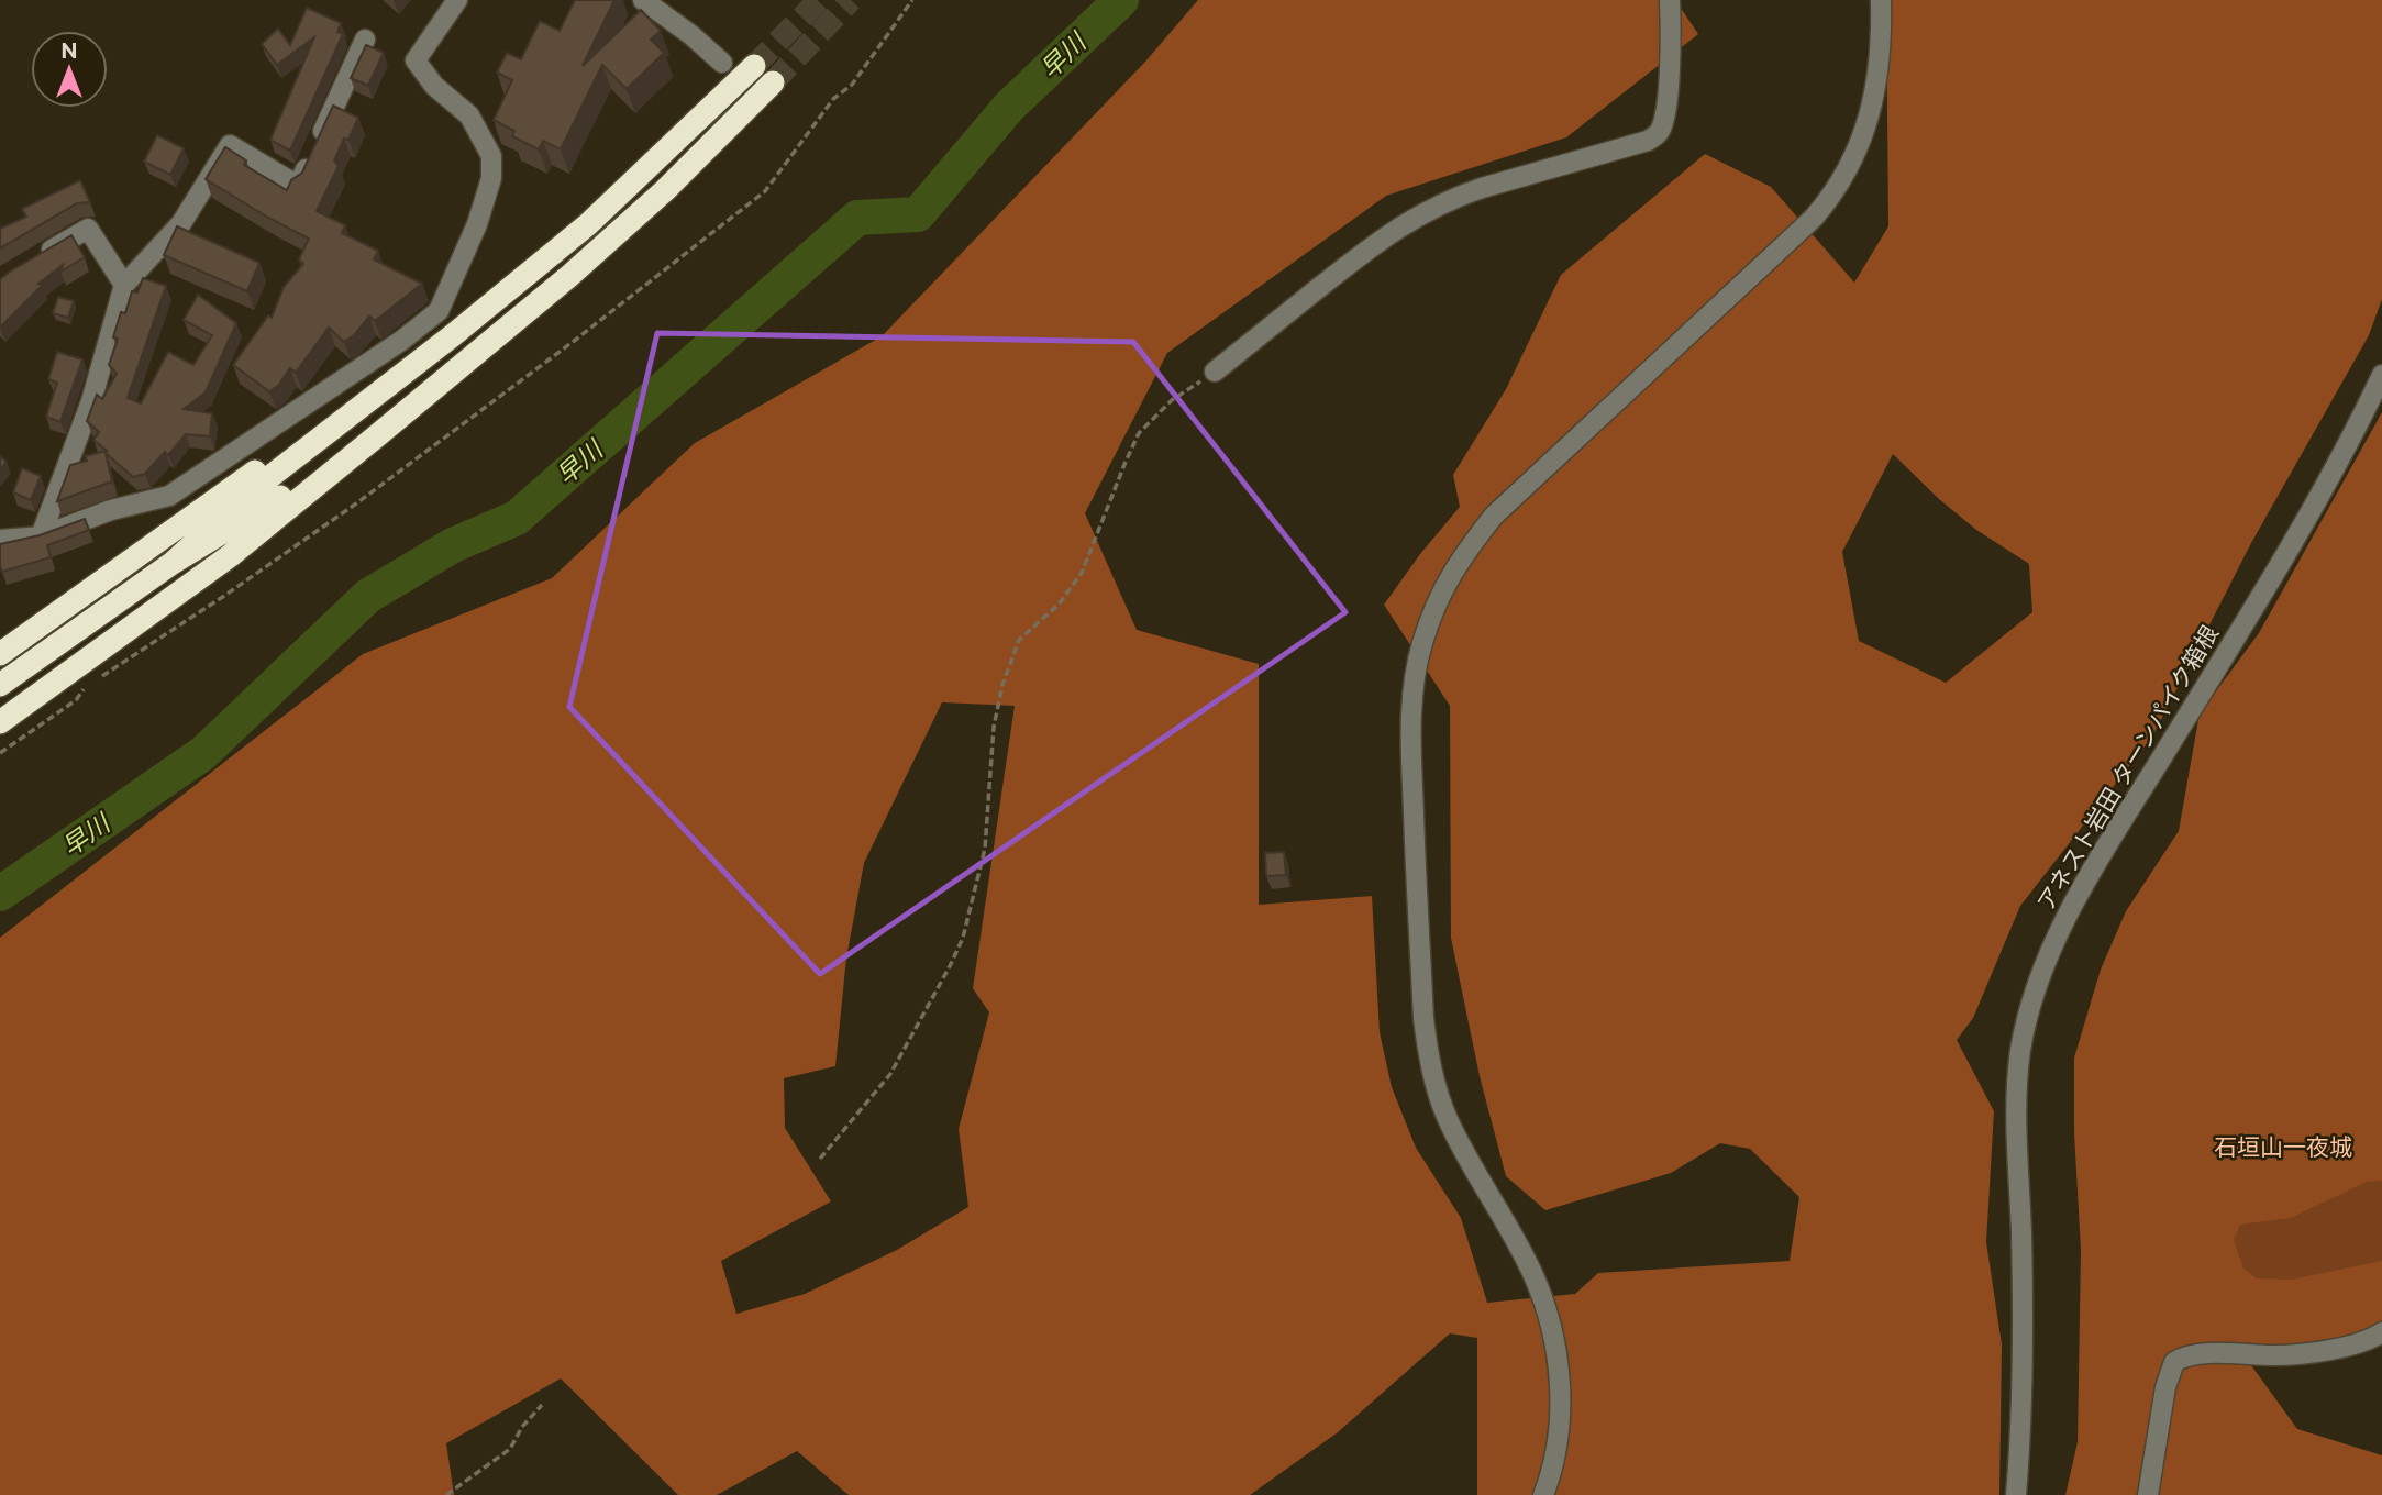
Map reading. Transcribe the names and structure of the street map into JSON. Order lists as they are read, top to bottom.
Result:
{
  "streets": {
    "street": ["アネスト岩田 ターンパイク箱根"]
  },
  "water": ["早川"],
  "parks": ["石垣山一夜城"],
  "north": "top"
}
